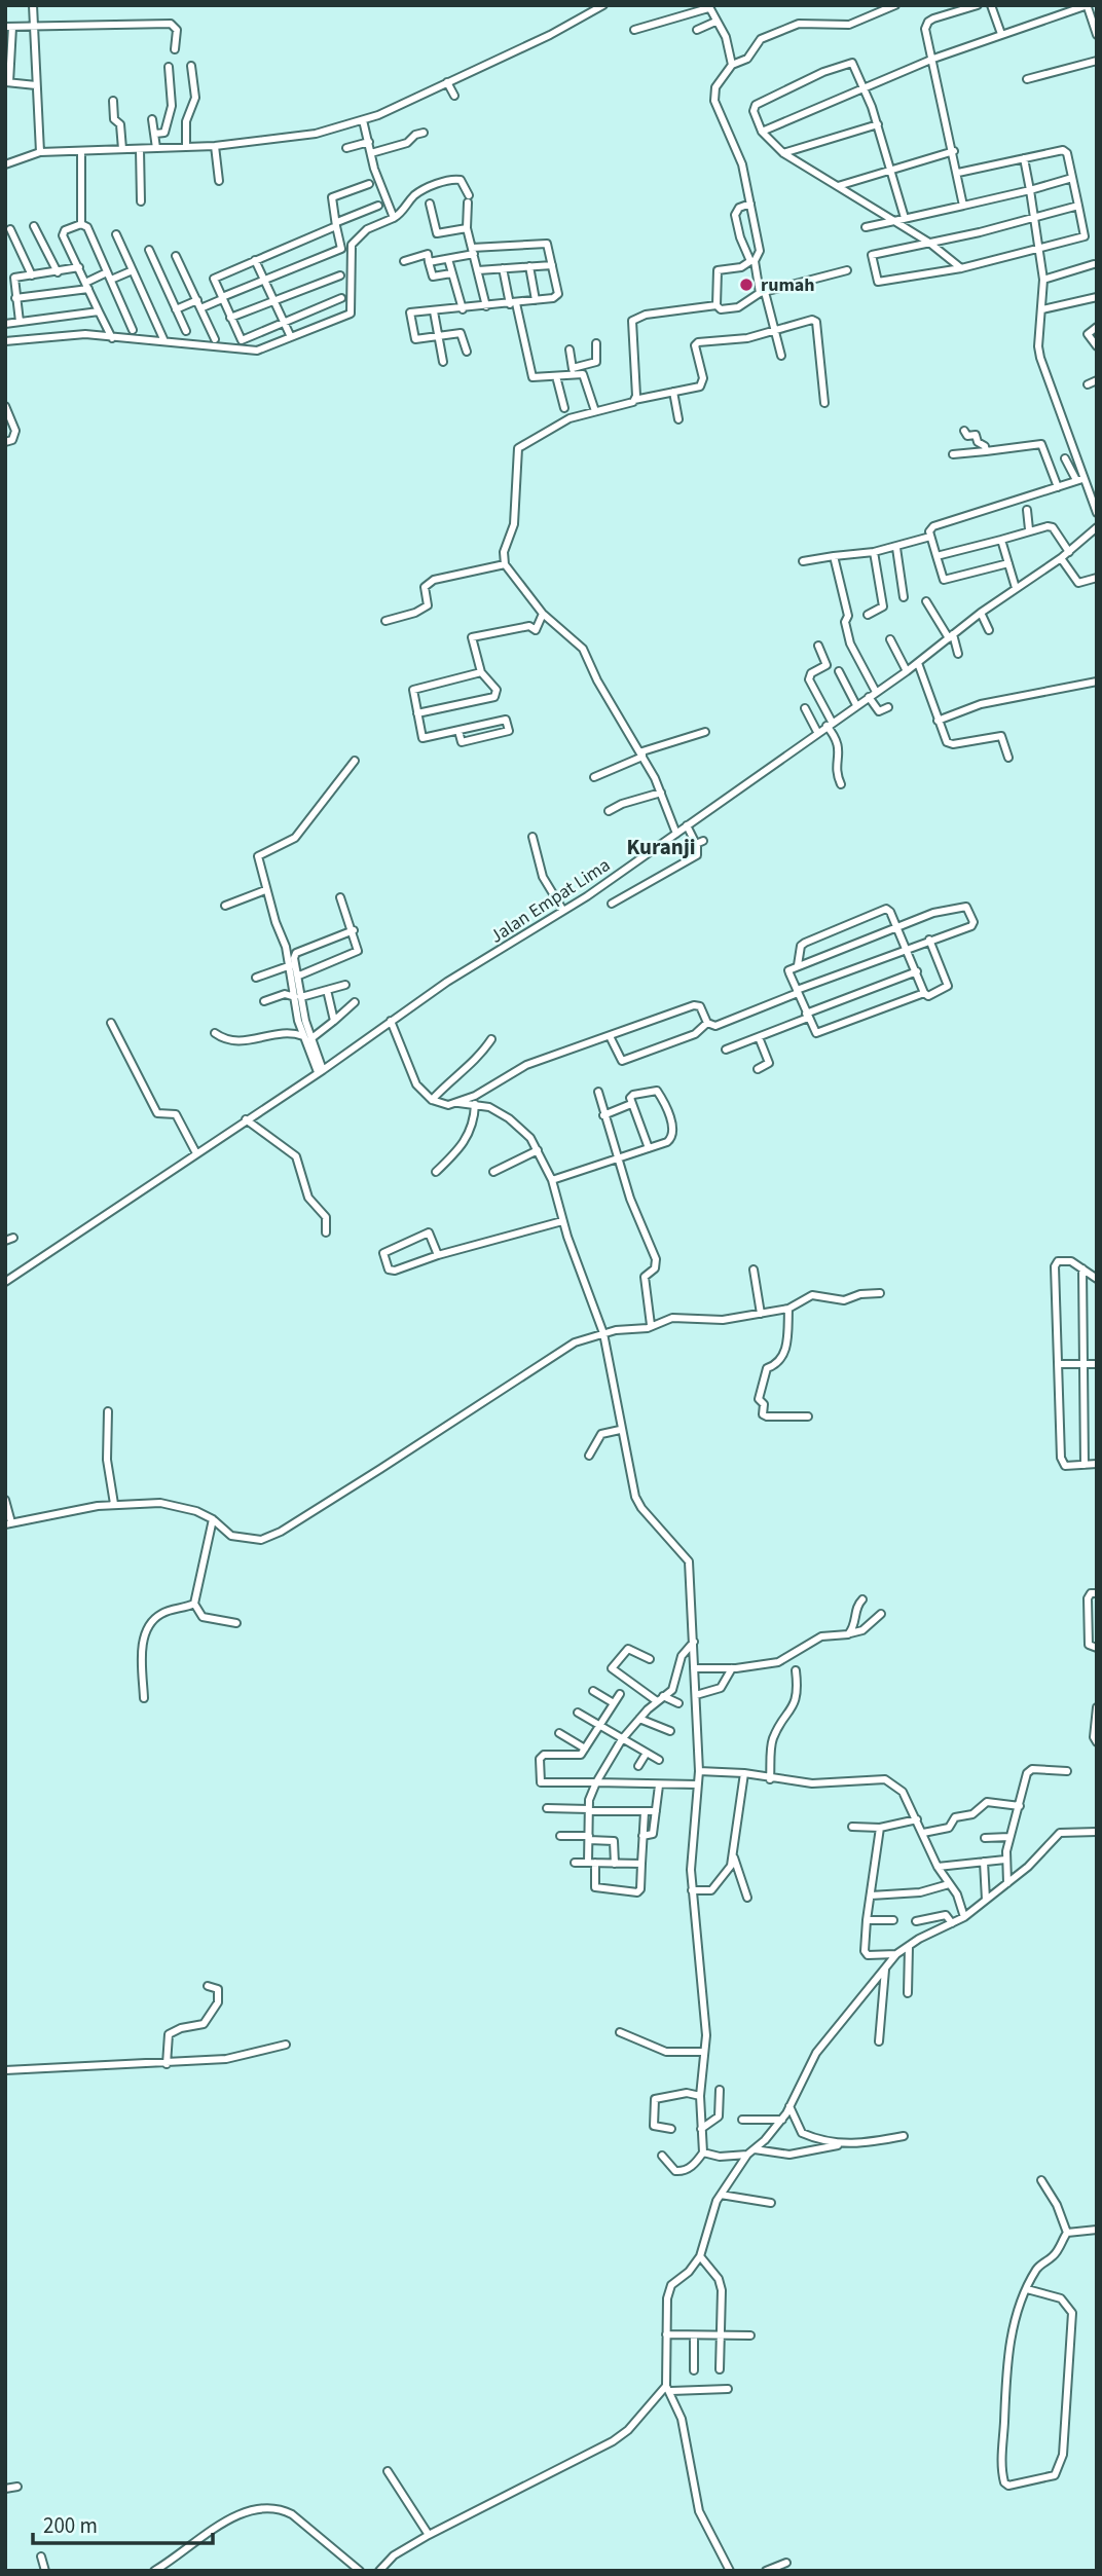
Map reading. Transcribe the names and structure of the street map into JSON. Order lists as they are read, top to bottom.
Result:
{
  "streets": {
    "street": ["Jalan Empat Lima"]
  },
  "districts": ["Kuranji"],
  "places": ["rumah"],
  "scale_bar": "200 m"
}
